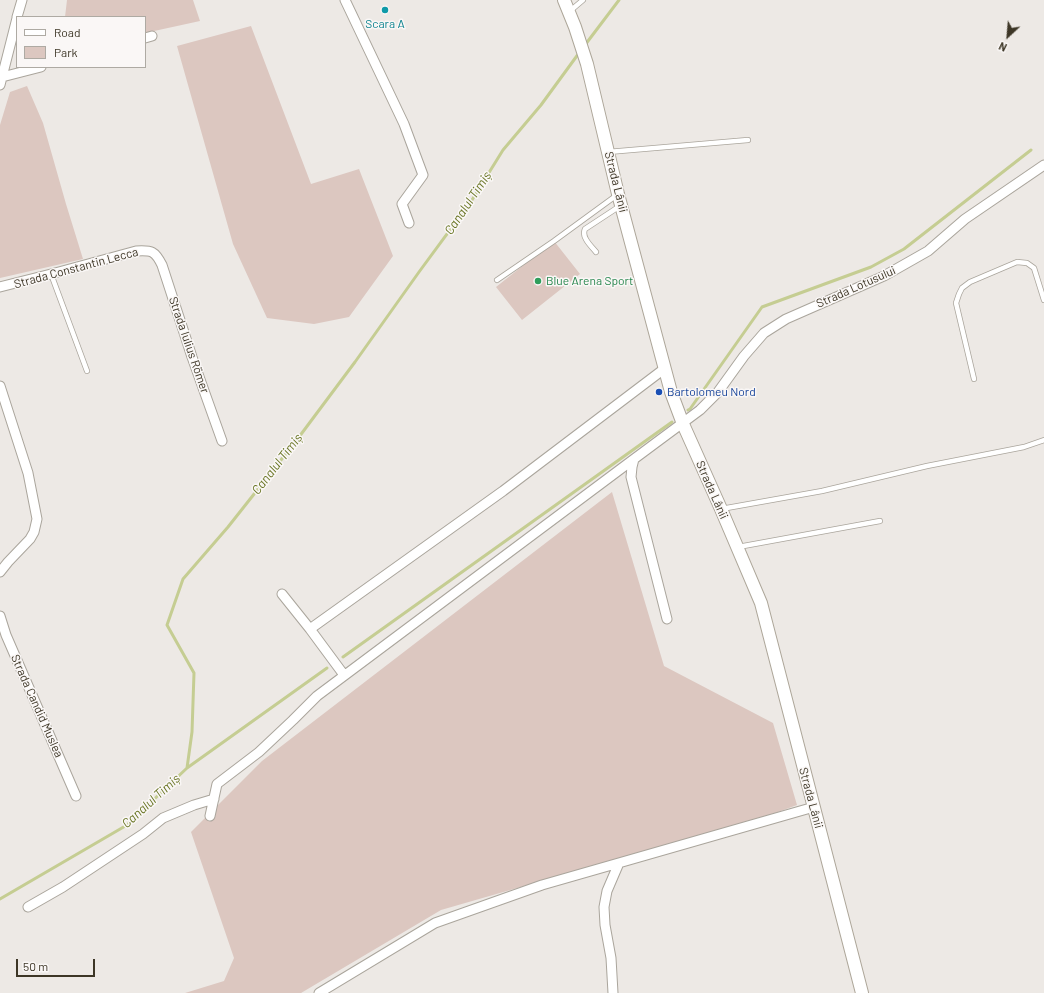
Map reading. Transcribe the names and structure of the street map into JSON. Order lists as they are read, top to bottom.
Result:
{
  "streets": {
    "main road": ["Strada Lânii"],
    "street": [
      "Strada Constantin Lecca",
      "Strada Lotusului",
      "Strada Iulius Römer",
      "Strada Candid Muslea"
    ]
  },
  "crossings": [
    ["Strada Lânii", "Strada Lotusului"],
    ["Strada Constantin Lecca", "Strada Iulius Römer"]
  ],
  "water": ["Canalul Timiș"],
  "places": ["Scara A", "Blue Arena Sport", "Bartolomeu Nord"],
  "legend": ["Road", "Park"],
  "scale_bar": "50 m",
  "north": "bottom left"
}
